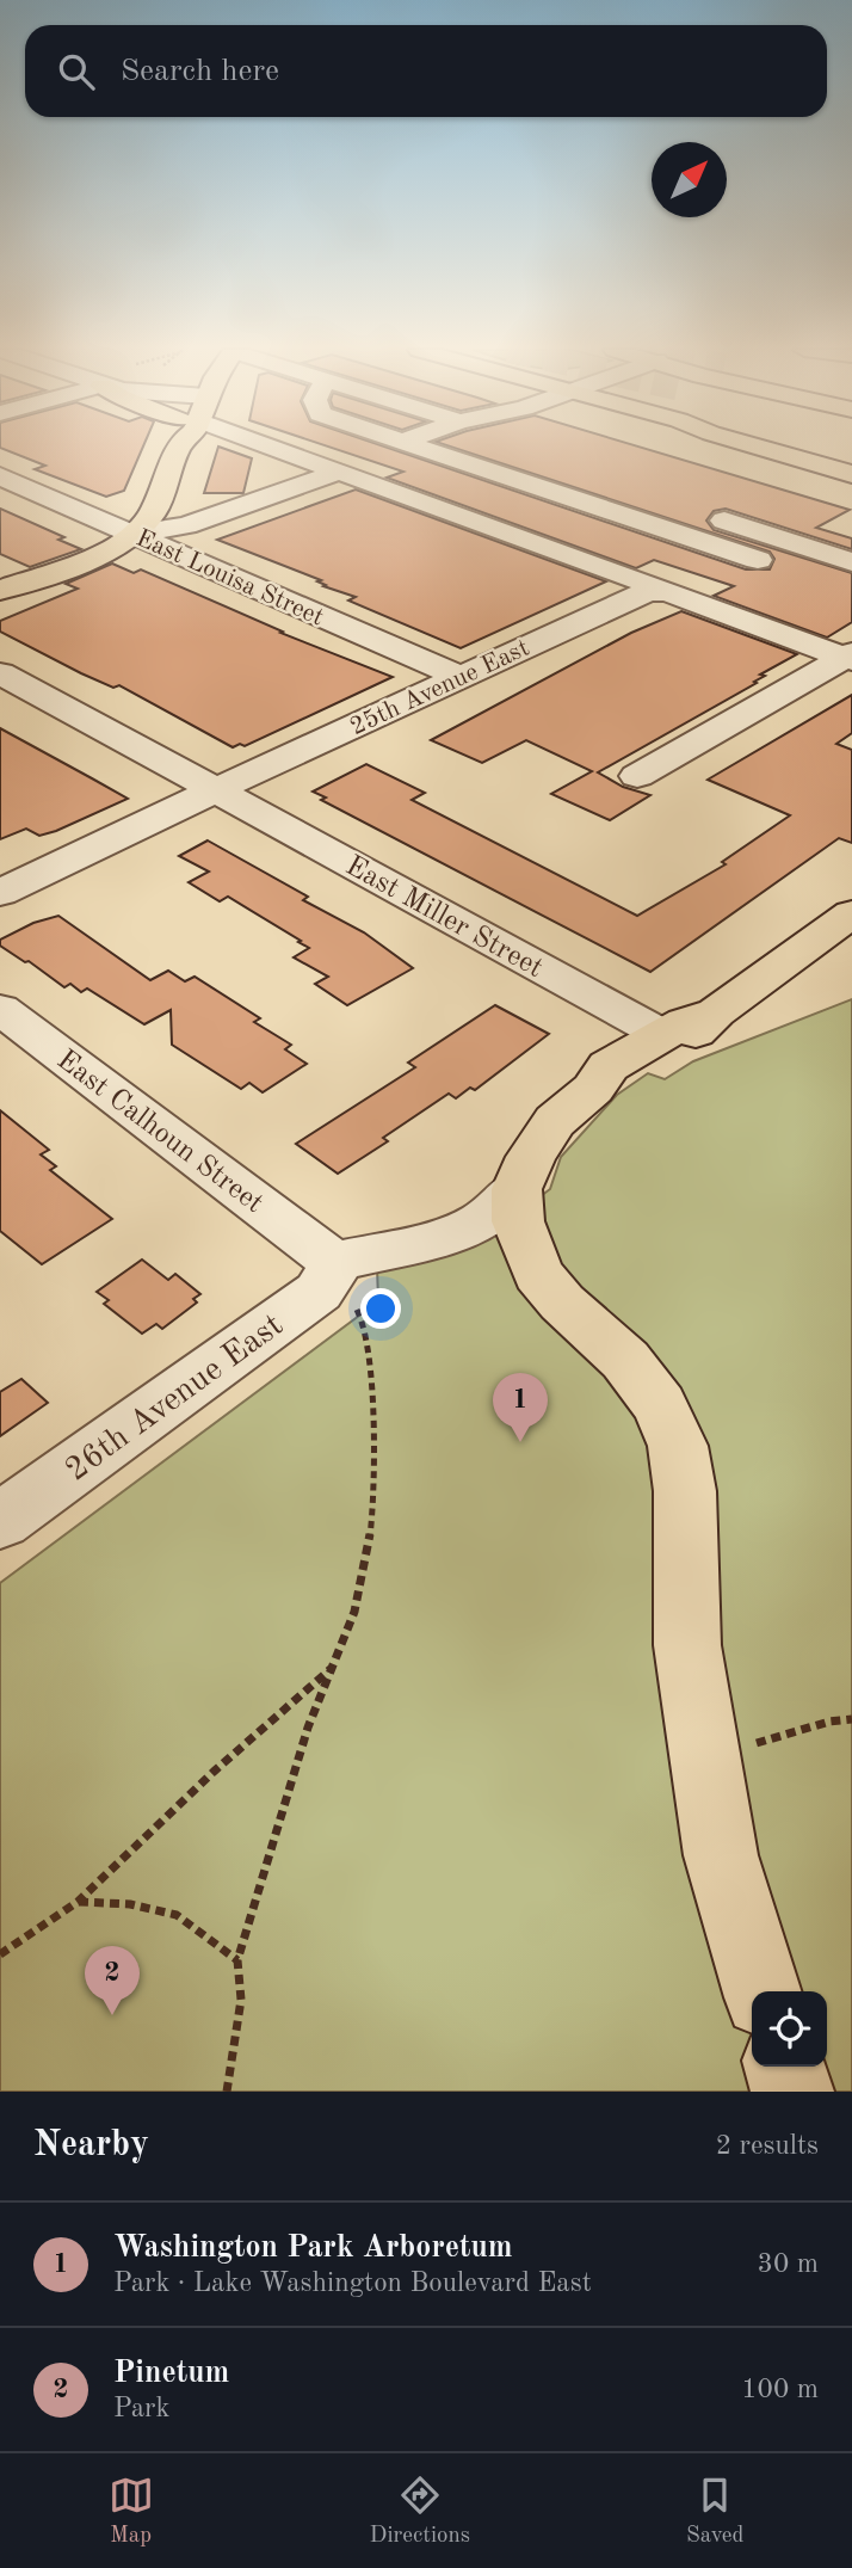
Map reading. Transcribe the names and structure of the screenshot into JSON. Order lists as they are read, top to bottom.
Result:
{
  "streets": {
    "street": [
      "East Louisa Street",
      "25th Avenue East",
      "East Miller Street",
      "East Calhoun Street",
      "26th Avenue East"
    ]
  },
  "crossings": [
    ["East Louisa Street", "25th Avenue East"],
    ["25th Avenue East", "East Miller Street"],
    ["East Calhoun Street", "26th Avenue East"]
  ],
  "north": "top right",
  "page": {
    "search": "Search here",
    "pins": ["1", "2"],
    "heading": ["Nearby", "2 results"],
    "list": [
      {
        "mark": "1",
        "name": "Washington Park Arboretum",
        "note": "Park · Lake Washington Boulevard East",
        "value": "30 m"
      },
      {
        "mark": "2",
        "name": "Pinetum",
        "note": "Park",
        "value": "100 m"
      }
    ],
    "nav": ["Map", "Directions", "Saved"]
  }
}
